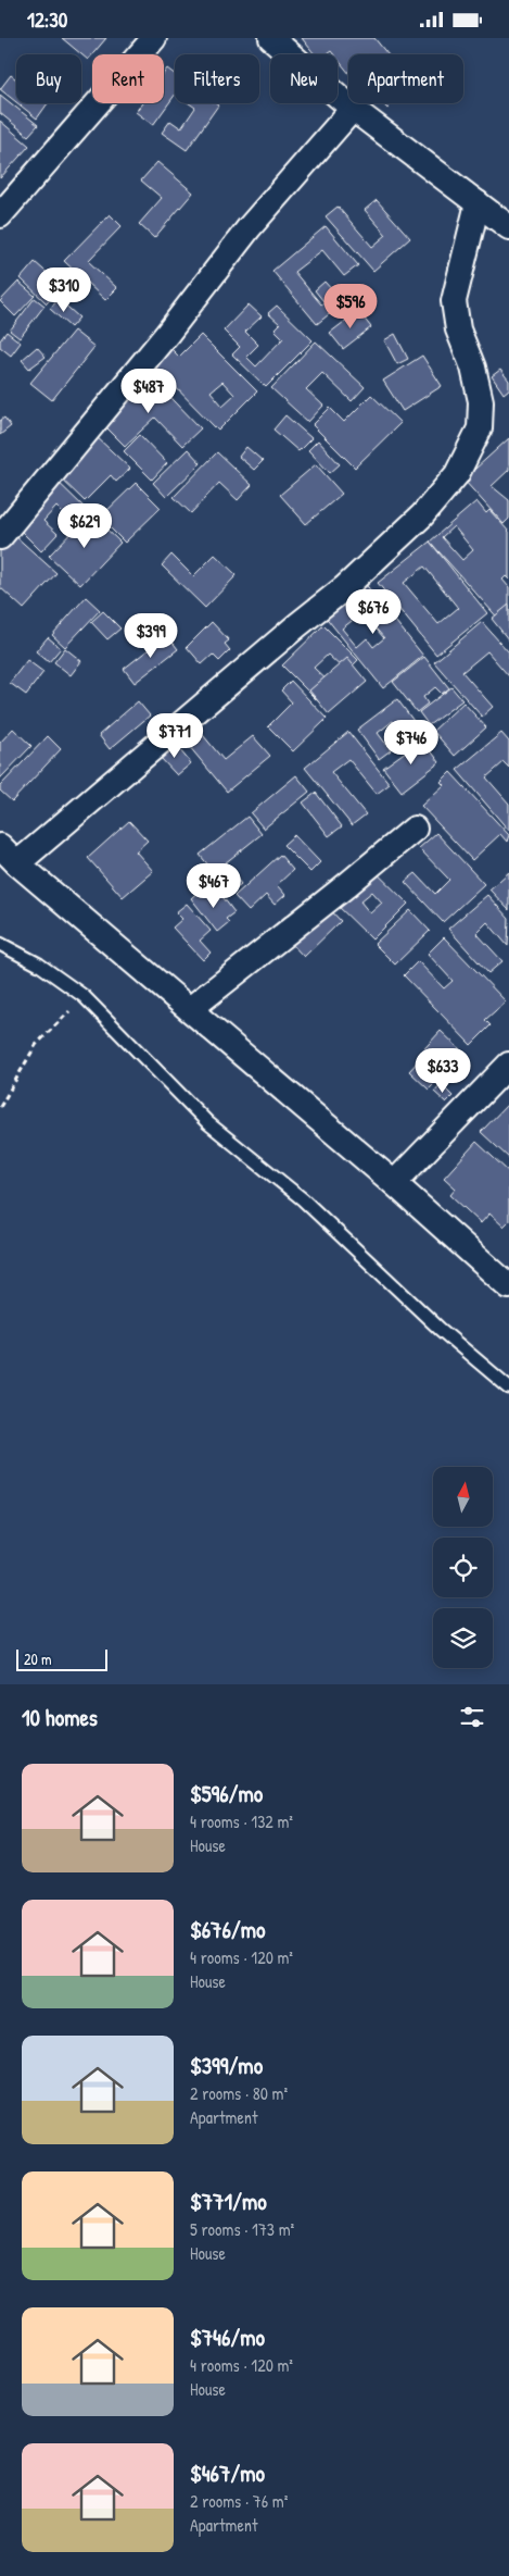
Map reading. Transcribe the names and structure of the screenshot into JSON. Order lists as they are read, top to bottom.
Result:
{
  "scale_bar": "20 m",
  "north": "top",
  "page": {
    "status": "12:30",
    "chip": [
      "Buy",
      "Rent",
      "Filters",
      "New",
      "Apartment"
    ],
    "price": [
      "$310",
      "$596",
      "$487",
      "$629",
      "$676",
      "$399",
      "$771",
      "$746",
      "$467",
      "$633"
    ],
    "scale": "20 m",
    "heading": "10 homes",
    "list": [
      {
        "name": "$596/mo",
        "note": "4 rooms · 132 m² · House"
      },
      {
        "name": "$676/mo",
        "note": "4 rooms · 120 m² · House"
      },
      {
        "name": "$399/mo",
        "note": "2 rooms · 80 m² · Apartment"
      },
      {
        "name": "$771/mo",
        "note": "5 rooms · 173 m² · House"
      },
      {
        "name": "$746/mo",
        "note": "4 rooms · 120 m² · House"
      },
      {
        "name": "$467/mo",
        "note": "2 rooms · 76 m² · Apartment"
      }
    ]
  }
}
